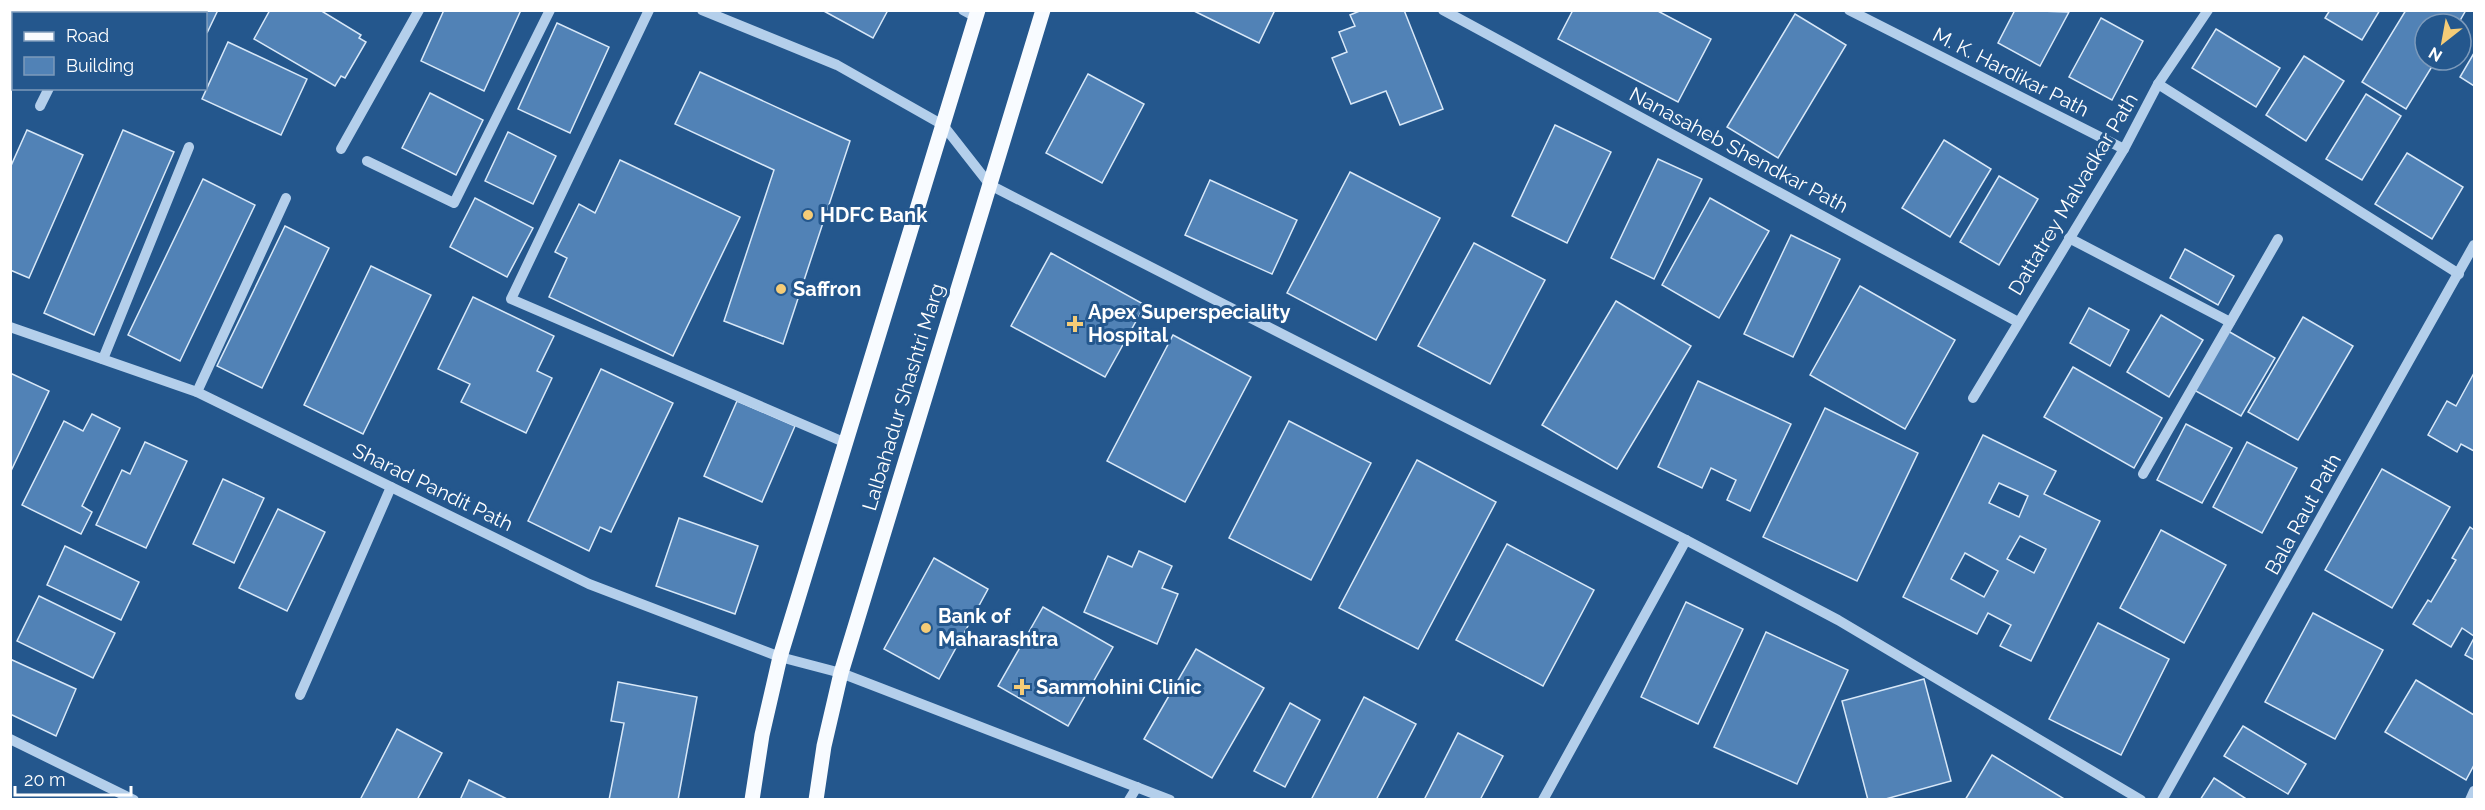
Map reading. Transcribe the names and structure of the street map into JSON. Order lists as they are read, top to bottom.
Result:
{
  "streets": {
    "main road": ["Lalbahadur Shashtri Marg"],
    "street": [
      "M. K. Hardikar Path",
      "Nanasaheb Shendkar Path",
      "Dattatrey Malvadkar Path",
      "Sharad Pandit Path",
      "Bala Raut Path"
    ]
  },
  "crossings": [
    ["M. K. Hardikar Path", "Dattatrey Malvadkar Path"],
    ["Nanasaheb Shendkar Path", "Dattatrey Malvadkar Path"],
    ["Lalbahadur Shashtri Marg", "Sharad Pandit Path"]
  ],
  "places": {
    "other": ["HDFC Bank", "Saffron", "Bank of Maharashtra"],
    "health": ["Apex Superspeciality Hospital", "Sammohini Clinic"]
  },
  "legend": ["Road", "Building"],
  "scale_bar": "20 m",
  "north": "bottom left"
}
